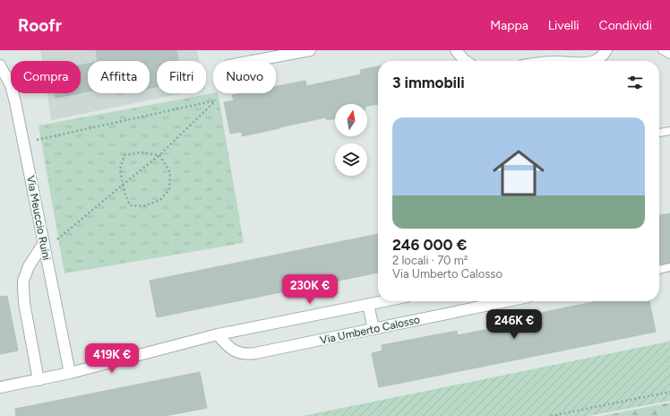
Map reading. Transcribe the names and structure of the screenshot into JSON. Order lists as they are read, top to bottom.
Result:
{
  "streets": {
    "street": ["Via Meuccio Ruini", "Via Umberto Calosso"]
  },
  "north": "top",
  "page": {
    "header": "Roofr",
    "nav": ["Mappa", "Livelli", "Condividi"],
    "chip": [
      "Compra",
      "Affitta",
      "Filtri",
      "Nuovo"
    ],
    "heading": "3 immobili",
    "list": [
      {
        "name": "246 000 €",
        "note": "2 locali · 70 m² · Via Umberto Calosso"
      }
    ],
    "price": ["230K €", "246K €", "419K €"]
  }
}
